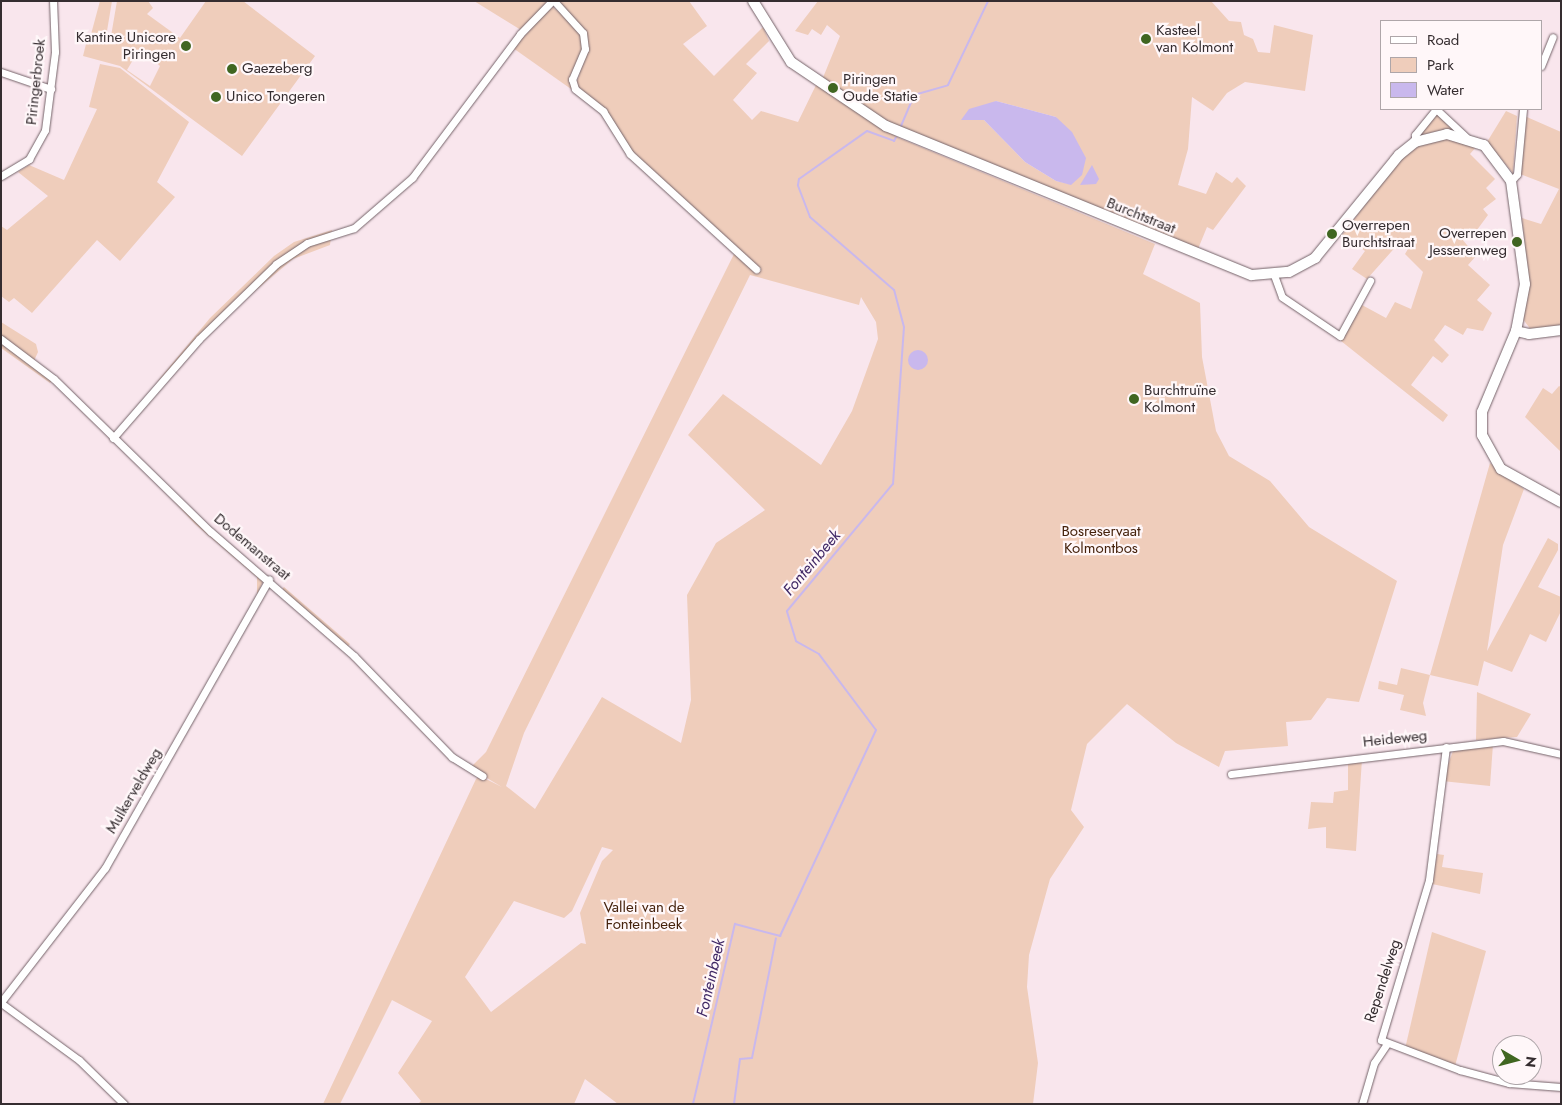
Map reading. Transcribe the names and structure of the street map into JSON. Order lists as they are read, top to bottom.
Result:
{
  "streets": {
    "street": [
      "Piringerbroek",
      "Burchtstraat",
      "Dodemanstraat",
      "Heideweg",
      "Mulkerveldweg",
      "Rependelweg"
    ]
  },
  "crossings": [
    ["Dodemanstraat", "Mulkerveldweg"],
    ["Heideweg", "Rependelweg"]
  ],
  "water": ["Fonteinbeek"],
  "parks": ["Bosreservaat Kolmontbos", "Vallei van de Fonteinbeek"],
  "places": [
    "Kasteel van Kolmont",
    "Kantine Unicore Piringen",
    "Gaezeberg",
    "Piringen Oude Statie",
    "Unico Tongeren",
    "Overrepen Burchtstraat",
    "Overrepen Jesserenweg",
    "Burchtruïne Kolmont"
  ],
  "legend": ["Road", "Park", "Water"],
  "north": "right"
}
